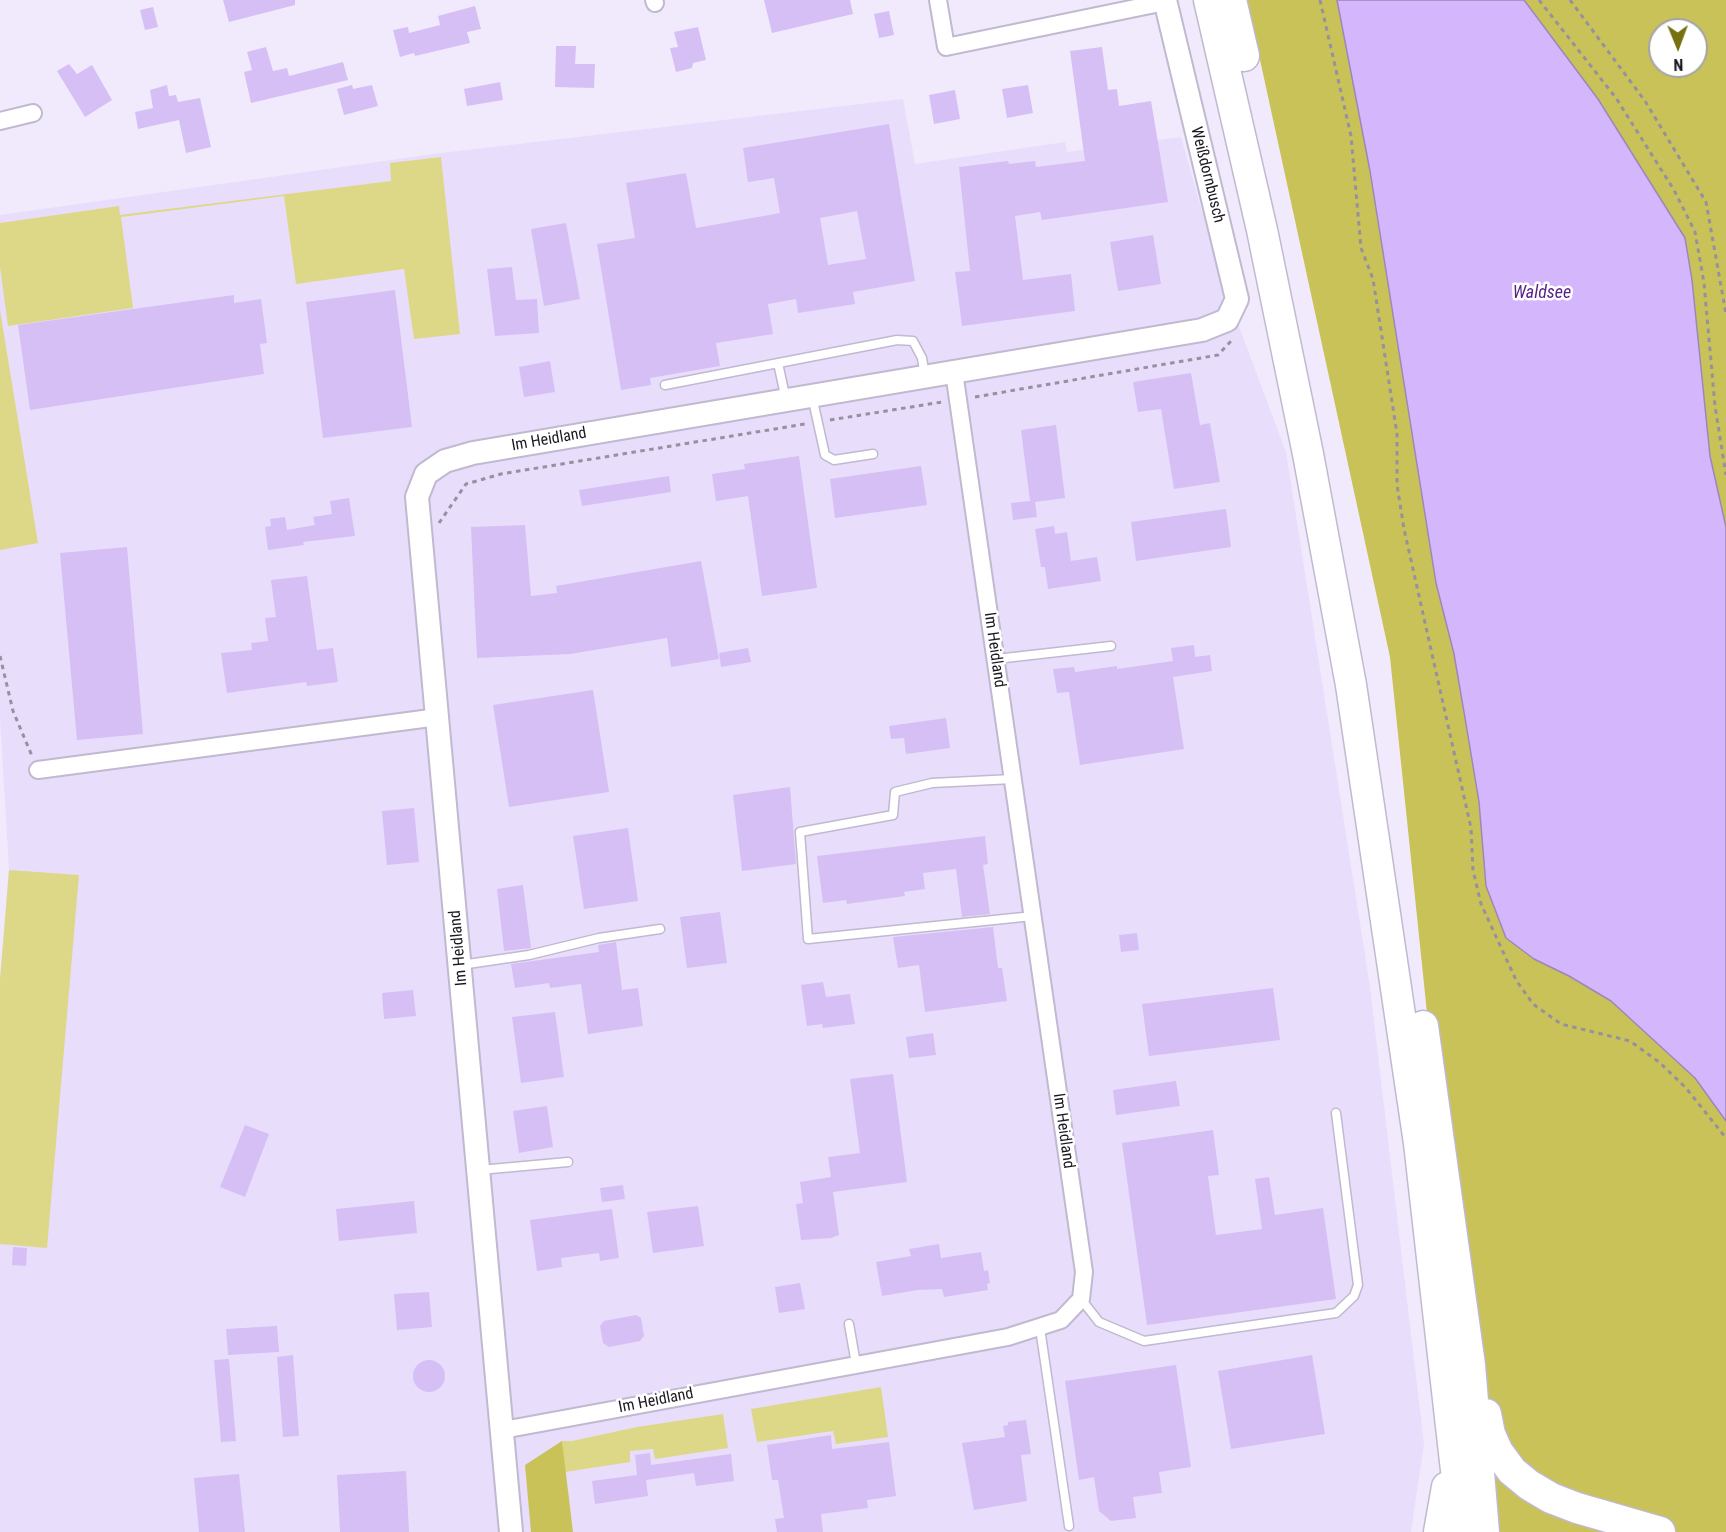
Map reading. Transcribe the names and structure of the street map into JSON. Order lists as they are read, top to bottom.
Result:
{
  "streets": {
    "street": ["Weißdornbusch", "Im Heidland"]
  },
  "crossings": [
    ["Weißdornbusch", "Im Heidland"]
  ],
  "water": ["Waldsee"],
  "north": "bottom"
}
